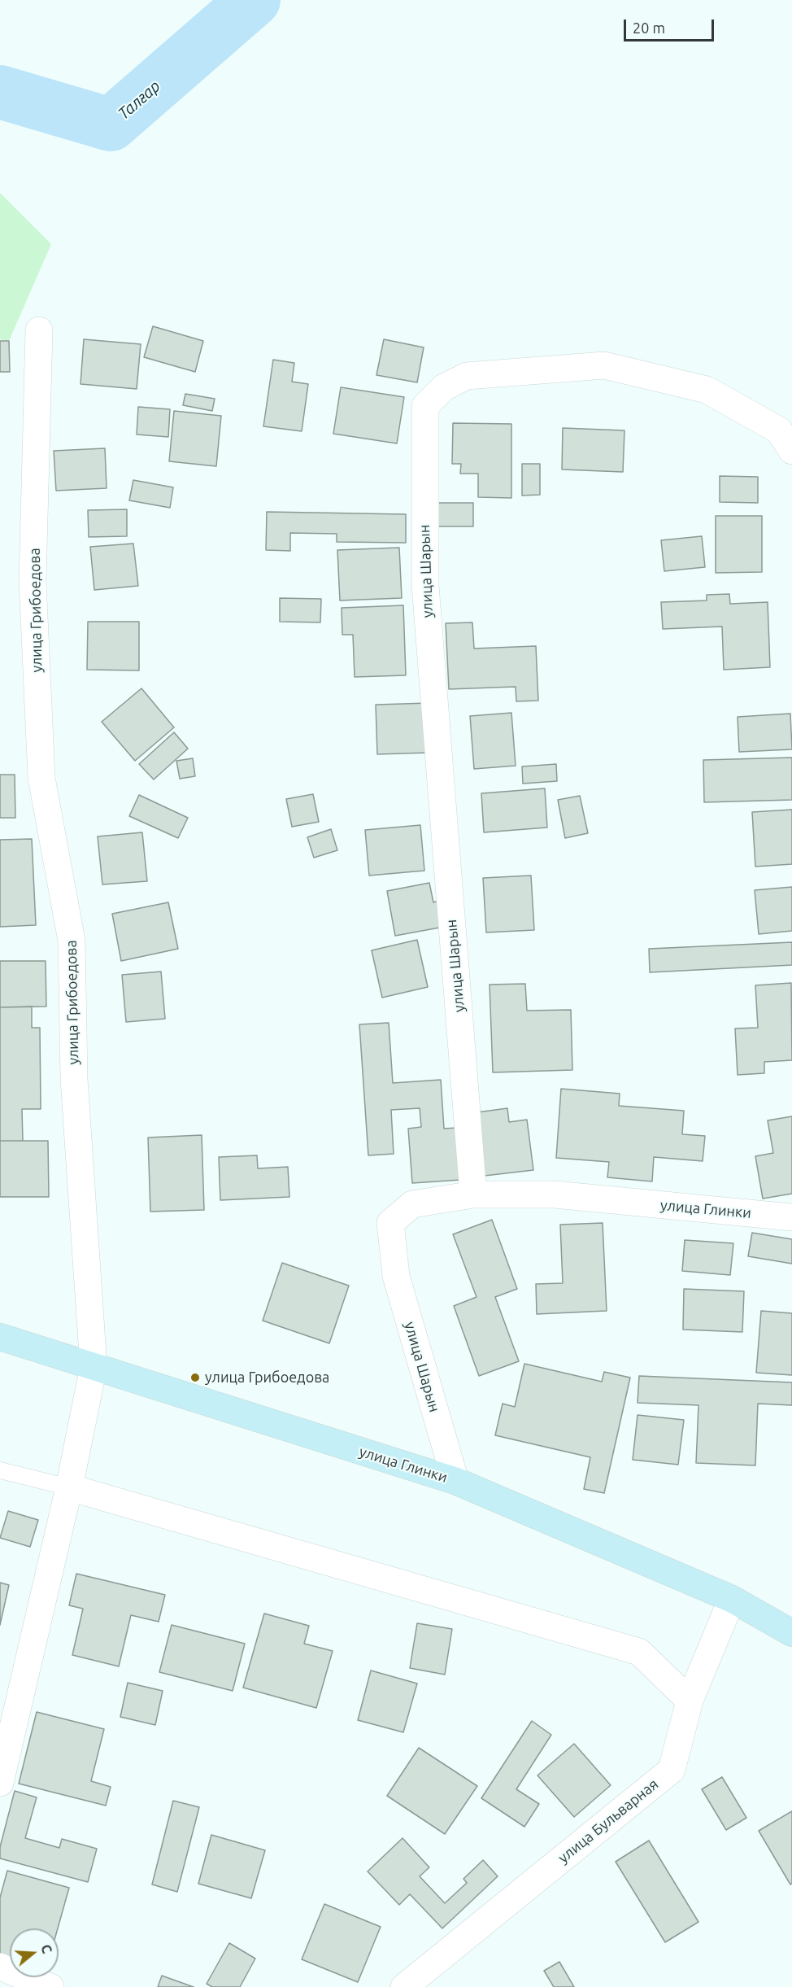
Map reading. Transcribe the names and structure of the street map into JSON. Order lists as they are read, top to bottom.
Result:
{
  "streets": {
    "main road": ["улица Глинки"],
    "street": ["улица Шарын", "улица Грибоедова", "улица Бульварная"]
  },
  "crossings": [
    ["улица Шарын", "улица Глинки"],
    ["улица Грибоедова", "улица Глинки"],
    ["улица Глинки", "улица Бульварная"]
  ],
  "water": ["Талғар"],
  "places": ["улица Грибоедова"],
  "scale_bar": "20 m",
  "north": "right"
}
